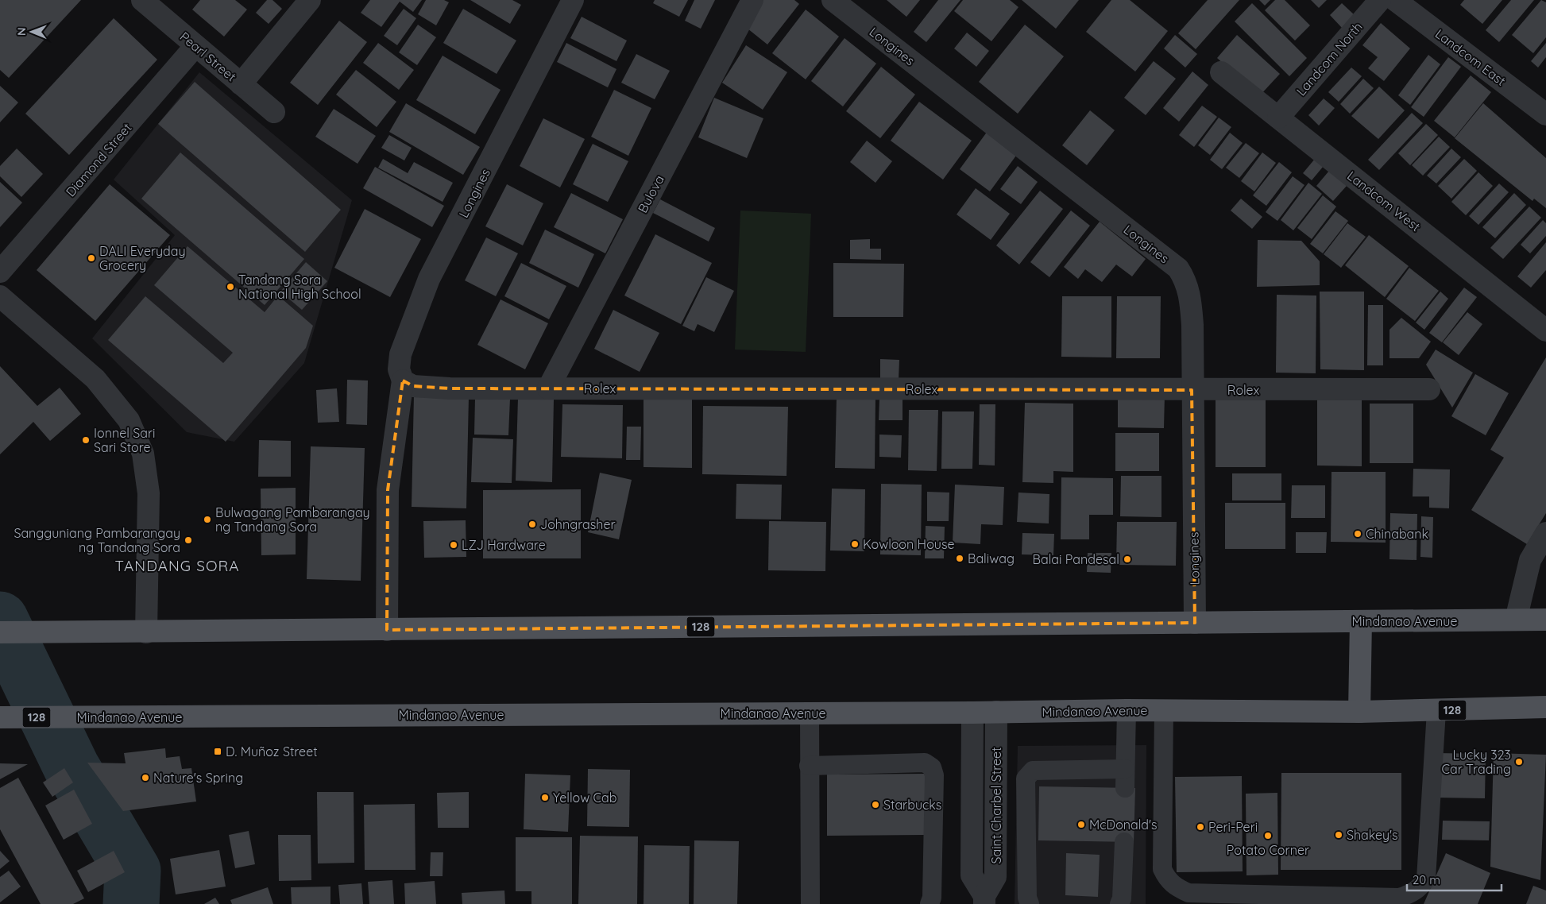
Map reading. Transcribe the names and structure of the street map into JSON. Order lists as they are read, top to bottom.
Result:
{
  "streets": {
    "main road": ["Mindanao Avenue", "128"],
    "street": [
      "Longines",
      "Pearl Street",
      "Landcom East",
      "Landcom North",
      "Diamond Street",
      "Bulova",
      "Landcom West",
      "Rolex",
      "Saint Charbel Street"
    ]
  },
  "crossings": [
    ["Longines", "Rolex"],
    ["Longines", "Mindanao Avenue"],
    ["Pearl Street", "Diamond Street"],
    ["Landcom North", "Landcom West"],
    ["Bulova", "Rolex"],
    ["Mindanao Avenue", "Saint Charbel Street"]
  ],
  "districts": ["TANDANG SORA"],
  "places": {
    "other": [
      "DALI Everyday Grocery",
      "Tandang Sora National High School",
      "Ionnel Sari Sari Store",
      "Bulwagang Pambarangay ng Tandang Sora",
      "Johngrasher",
      "Chinabank",
      "Sangguniang Pambarangay ng Tandang Sora",
      "Kowloon House",
      "LZJ Hardware",
      "Baliwag",
      "Balai Pandesal",
      "Lucky 323 Car Trading",
      "Nature's Spring",
      "Yellow Cab",
      "Starbucks",
      "McDonald's",
      "Peri-Peri",
      "Shakey's",
      "Potato Corner"
    ],
    "transit": ["D. Muñoz Street"]
  },
  "scale_bar": "20 m",
  "north": "left"
}
